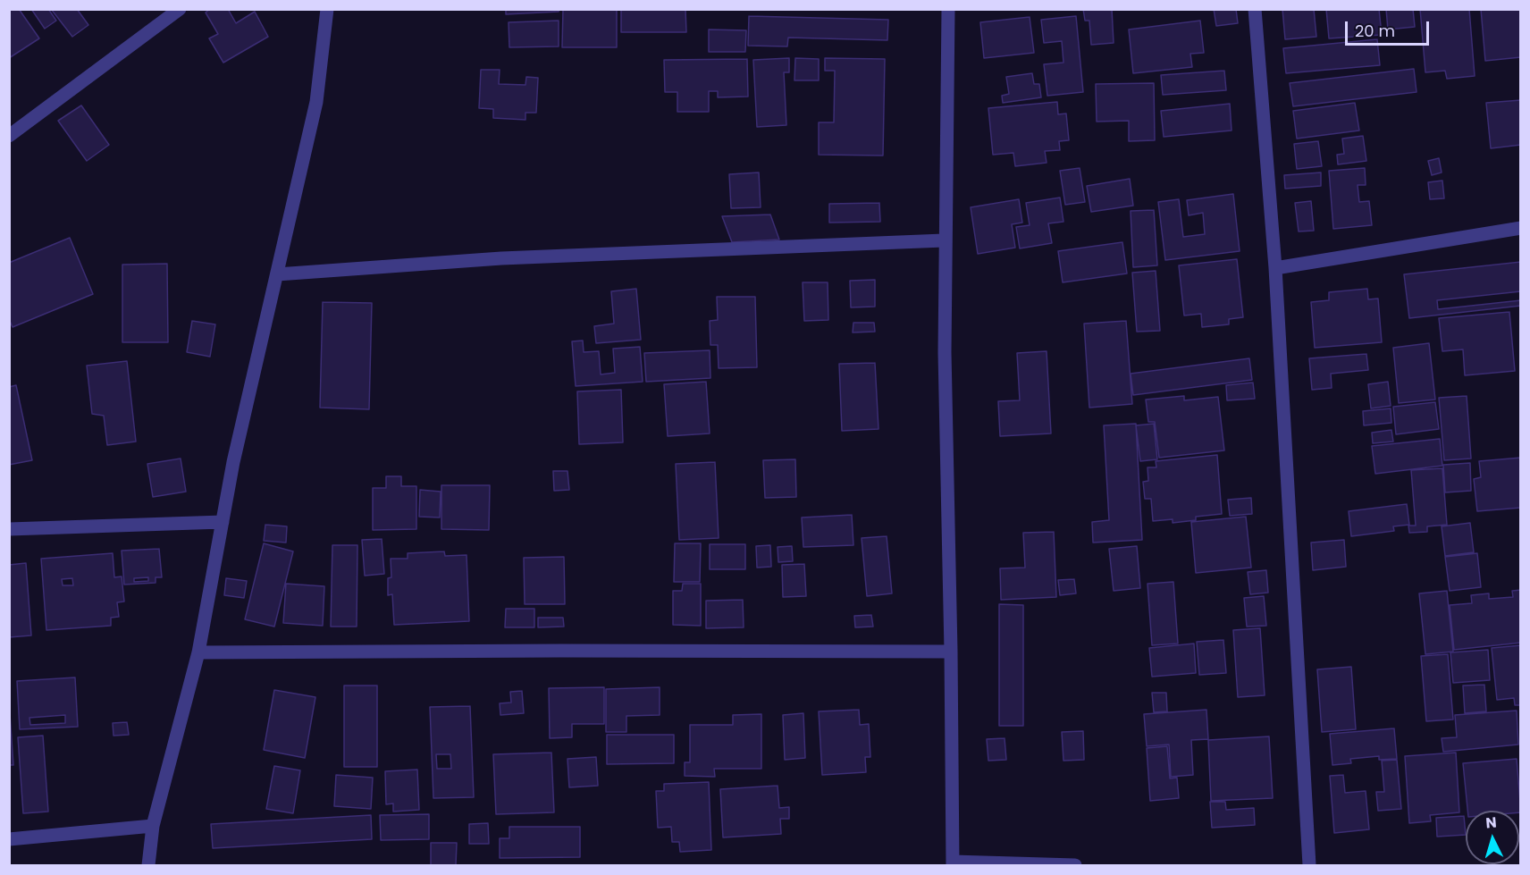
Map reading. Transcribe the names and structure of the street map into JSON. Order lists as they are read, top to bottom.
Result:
{
  "scale_bar": "20 m",
  "north": "top"
}
